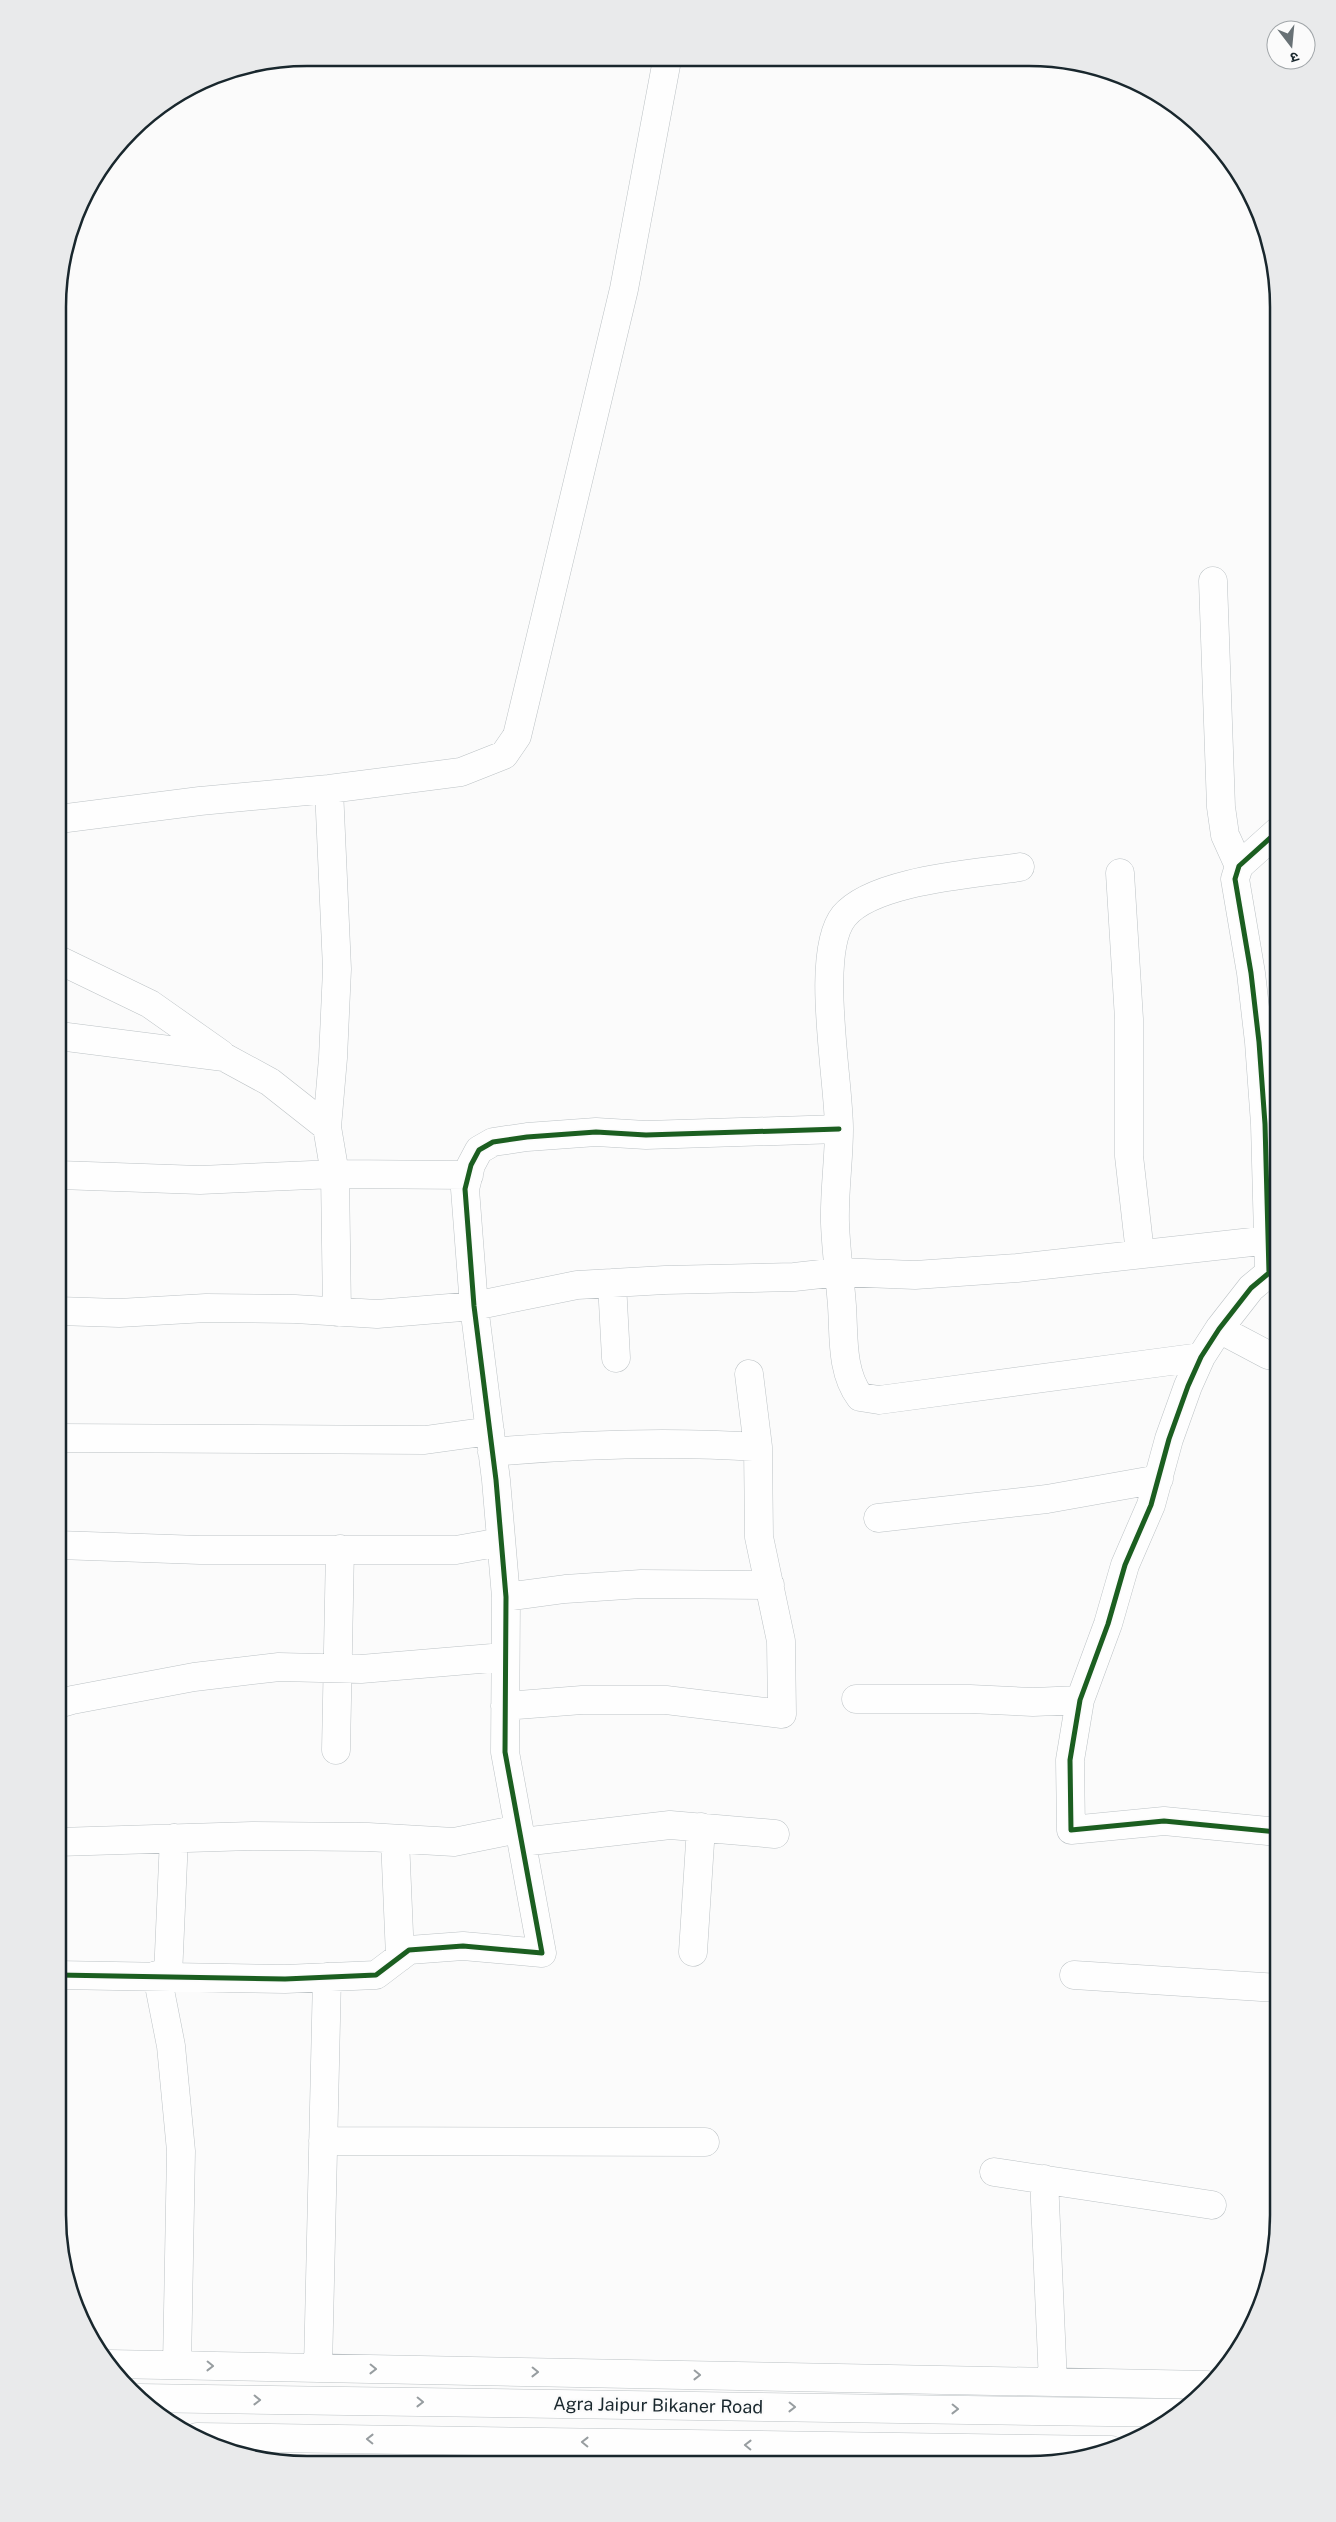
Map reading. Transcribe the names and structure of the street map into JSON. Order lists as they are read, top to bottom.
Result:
{
  "streets": {
    "main road": ["Agra Jaipur Bikaner Road"]
  },
  "north": "bottom"
}
